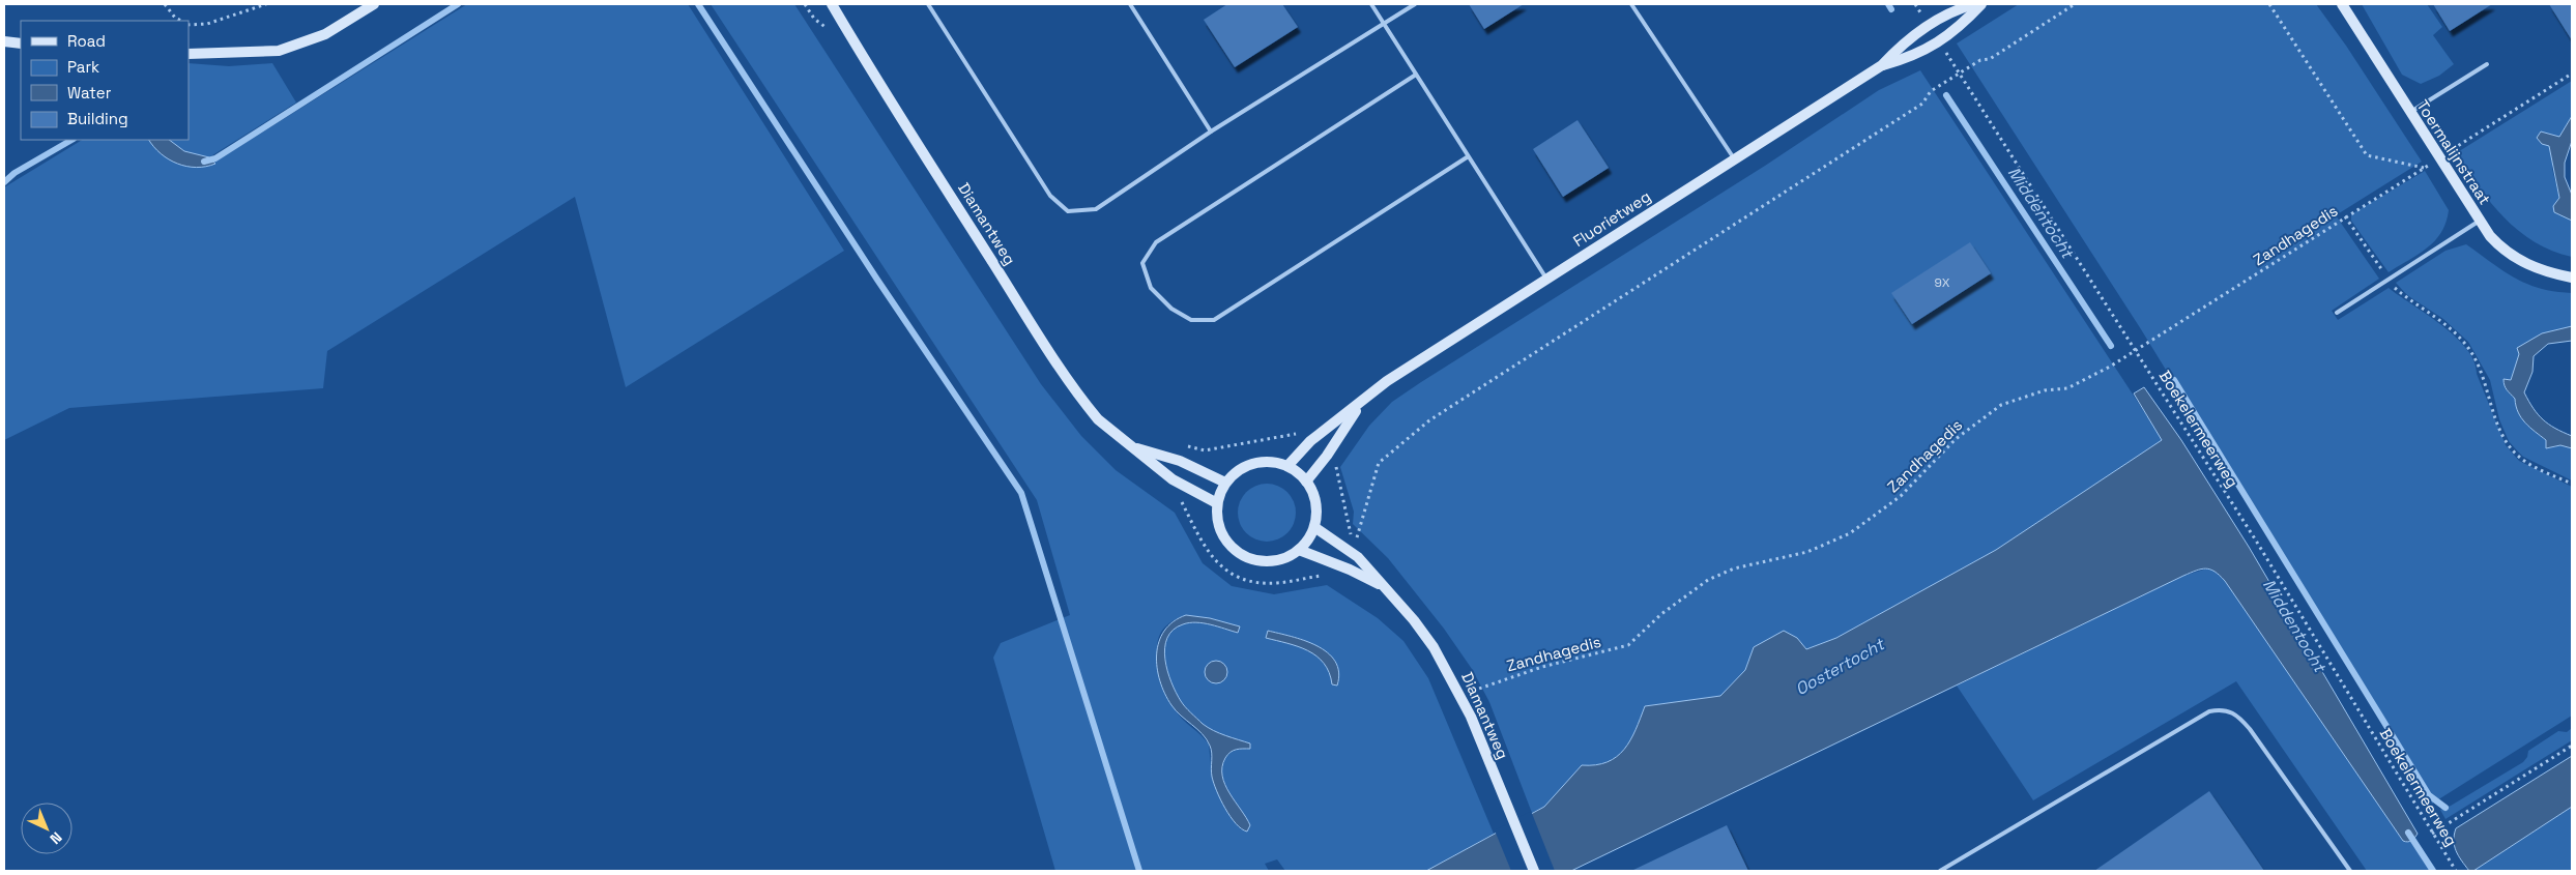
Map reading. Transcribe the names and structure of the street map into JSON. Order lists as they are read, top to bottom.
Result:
{
  "streets": {
    "street": ["Toermalijnstraat", "Fluorietweg", "Diamantweg"],
    "path": ["Zandhagedis", "Boekelermeerweg"]
  },
  "crossings": [
    ["Toermalijnstraat", "Zandhagedis"],
    ["Fluorietweg", "Diamantweg"],
    ["Fluorietweg", "Boekelermeerweg"],
    ["Diamantweg", "Zandhagedis"],
    ["Zandhagedis", "Boekelermeerweg"]
  ],
  "water": ["Middentocht", "Oostertocht"],
  "house_numbers": ["9X"],
  "legend": [
    "Road",
    "Park",
    "Water",
    "Building"
  ],
  "north": "bottom right"
}
